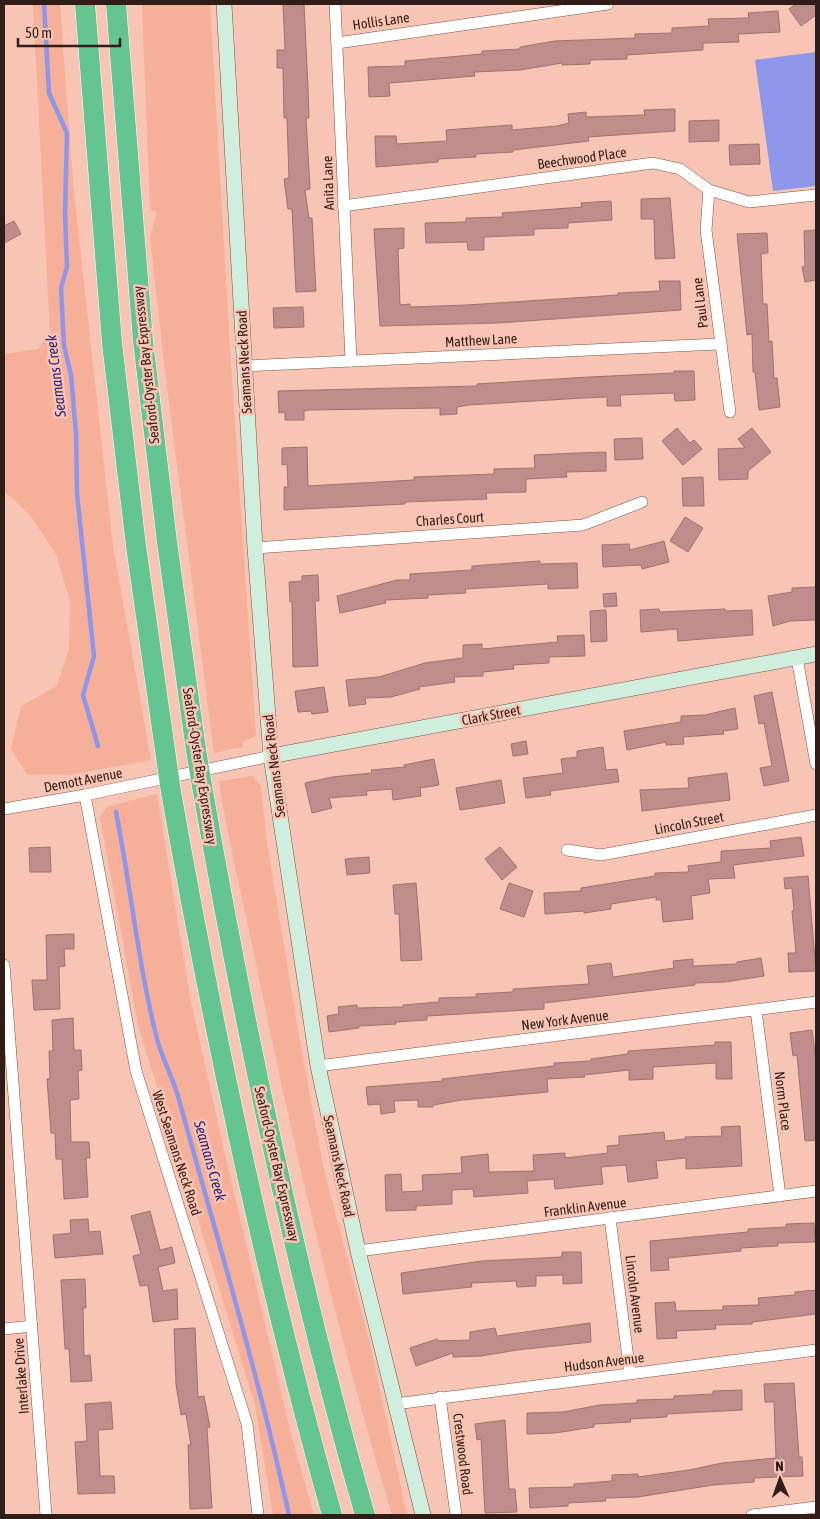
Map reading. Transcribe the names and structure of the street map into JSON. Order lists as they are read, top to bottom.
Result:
{
  "streets": {
    "highway": ["Seaford-Oyster Bay Expressway"],
    "street": [
      "Hollis Lane",
      "Beechwood Place",
      "Anita Lane",
      "Paul Lane",
      "Matthew Lane",
      "Seamans Neck Road",
      "Charles Court",
      "Clark Street",
      "Demott Avenue",
      "Lincoln Street",
      "New York Avenue",
      "Norm Place",
      "West Seamans Neck Road",
      "Franklin Avenue",
      "Lincoln Avenue",
      "Hudson Avenue",
      "Interlake Drive",
      "Crestwood Road"
    ]
  },
  "crossings": [
    ["Hollis Lane", "Anita Lane"],
    ["Beechwood Place", "Anita Lane"],
    ["Beechwood Place", "Paul Lane"],
    ["Anita Lane", "Matthew Lane"],
    ["Paul Lane", "Matthew Lane"],
    ["Matthew Lane", "Seamans Neck Road"],
    ["Seamans Neck Road", "Charles Court"],
    ["Seamans Neck Road", "Clark Street"],
    ["Seamans Neck Road", "New York Avenue"],
    ["Seamans Neck Road", "Franklin Avenue"],
    ["Seamans Neck Road", "Hudson Avenue"],
    ["Clark Street", "Demott Avenue"],
    ["Demott Avenue", "West Seamans Neck Road"],
    ["New York Avenue", "Norm Place"],
    ["Norm Place", "Franklin Avenue"],
    ["Franklin Avenue", "Lincoln Avenue"],
    ["Lincoln Avenue", "Hudson Avenue"],
    ["Hudson Avenue", "Crestwood Road"]
  ],
  "water": ["Seamans Creek"],
  "scale_bar": "50 m",
  "north": "top"
}
